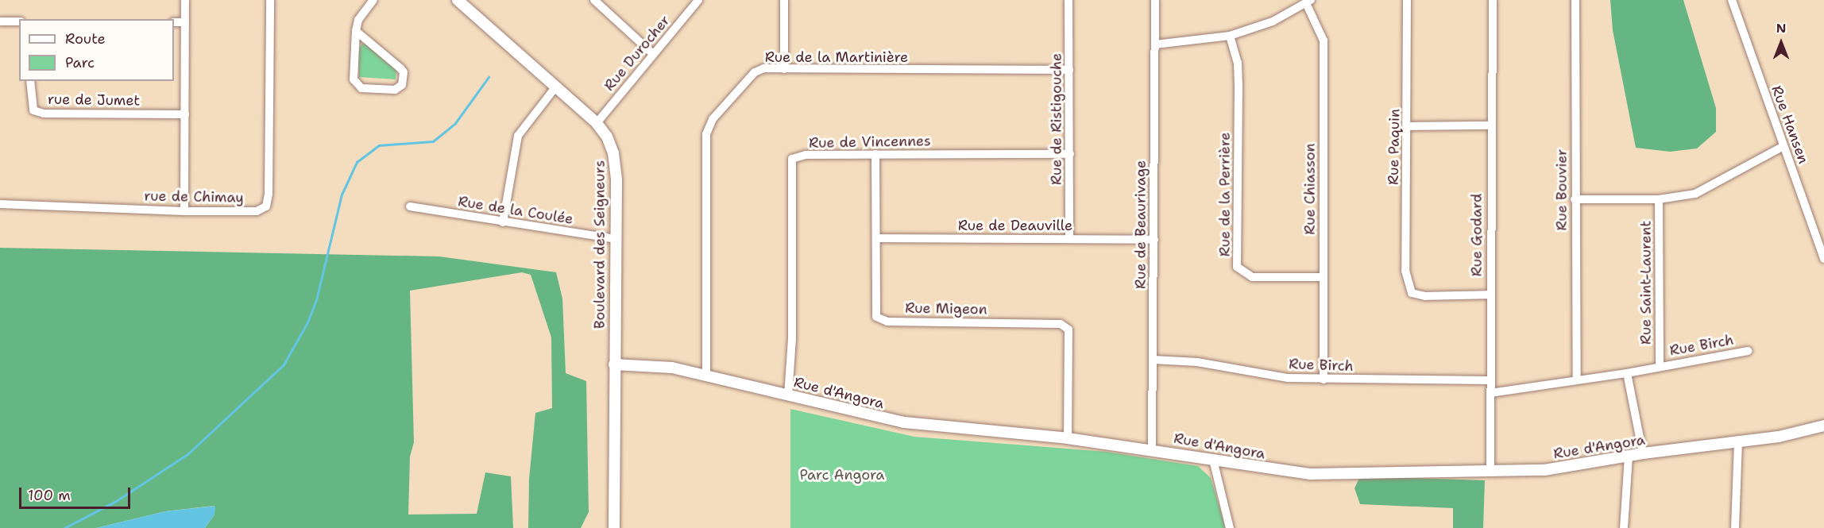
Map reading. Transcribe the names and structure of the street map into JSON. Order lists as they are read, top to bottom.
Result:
{
  "streets": {
    "street": [
      "Rue Durocher",
      "Rue de la Martinière",
      "rue de Jumet",
      "Rue de Ristigouche",
      "Rue Hansen",
      "Rue de Vincennes",
      "Rue Paquin",
      "Rue Chiasson",
      "Rue Bouvier",
      "Rue de la Perrière",
      "rue de Chimay",
      "Rue de la Coulée",
      "Rue de Beaurivage",
      "Rue de Deauville",
      "Rue Godard",
      "Boulevard des Seigneurs",
      "Rue Saint-Laurent",
      "Rue Migeon",
      "Rue Birch",
      "Rue d'Angora"
    ]
  },
  "crossings": [
    ["Rue Durocher", "Boulevard des Seigneurs"],
    ["Rue de la Martinière", "Rue de Ristigouche"],
    ["Rue de la Martinière", "Rue d'Angora"],
    ["Rue de Ristigouche", "Rue de Vincennes"],
    ["Rue de Ristigouche", "Rue de Deauville"],
    ["Rue de Vincennes", "Rue Migeon"],
    ["Rue de Vincennes", "Rue d'Angora"],
    ["Rue Paquin", "Rue Godard"],
    ["Rue Chiasson", "Rue de la Perrière"],
    ["Rue Chiasson", "Rue Birch"],
    ["Rue Bouvier", "Rue Birch"],
    ["Rue de la Coulée", "Boulevard des Seigneurs"],
    ["Rue de Beaurivage", "Rue de Deauville"],
    ["Rue de Beaurivage", "Rue Birch"],
    ["Rue de Beaurivage", "Rue d'Angora"],
    ["Rue de Deauville", "Rue Migeon"],
    ["Rue Godard", "Rue Birch"],
    ["Rue Godard", "Rue d'Angora"],
    ["Boulevard des Seigneurs", "Rue d'Angora"],
    ["Rue Saint-Laurent", "Rue Birch"],
    ["Rue Migeon", "Rue d'Angora"]
  ],
  "parks": ["Parc Angora"],
  "legend": ["Route", "Parc"],
  "scale_bar": "100 m",
  "north": "top"
}
